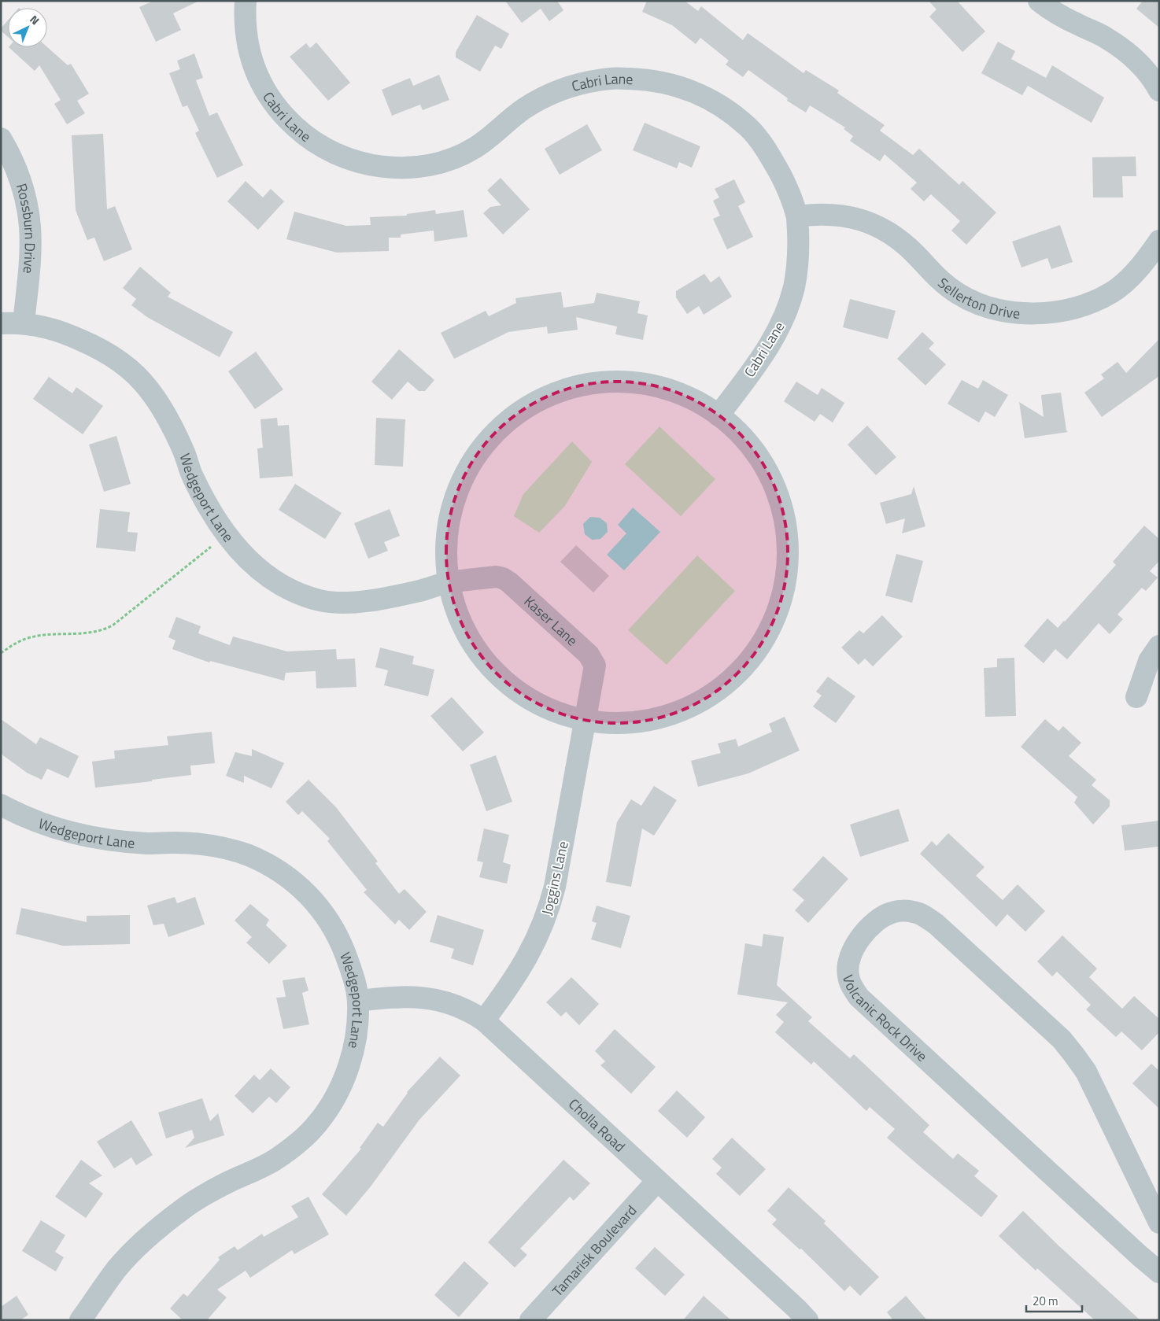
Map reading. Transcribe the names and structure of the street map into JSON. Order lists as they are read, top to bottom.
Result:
{
  "streets": {
    "street": [
      "Cabri Lane",
      "Rossburn Drive",
      "Sellerton Drive",
      "Wedgeport Lane",
      "Kaser Lane",
      "Joggins Lane",
      "Volcanic Rock Drive",
      "Cholla Road",
      "Tamarisk Boulevard"
    ]
  },
  "crossings": [
    ["Cabri Lane", "Sellerton Drive"],
    ["Rossburn Drive", "Wedgeport Lane"],
    ["Wedgeport Lane", "Kaser Lane"],
    ["Wedgeport Lane", "Cholla Road"],
    ["Kaser Lane", "Joggins Lane"],
    ["Joggins Lane", "Cholla Road"],
    ["Cholla Road", "Tamarisk Boulevard"]
  ],
  "scale_bar": "20 m",
  "north": "top right"
}
